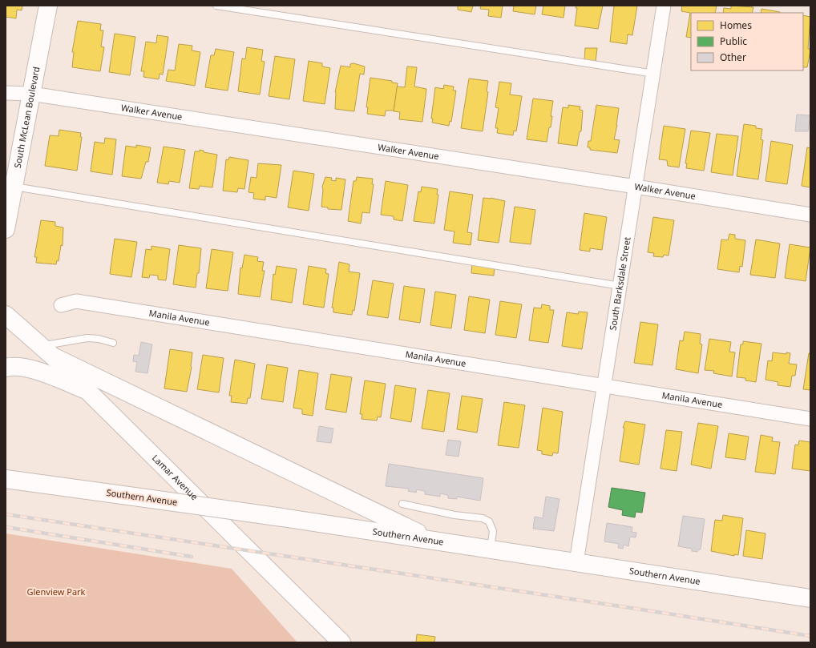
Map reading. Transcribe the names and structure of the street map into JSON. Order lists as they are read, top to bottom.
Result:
{
  "streets": {
    "main road": ["South McLean Boulevard", "Lamar Avenue", "Southern Avenue"],
    "street": ["Walker Avenue", "South Barksdale Street", "Manila Avenue"]
  },
  "crossings": [
    ["Walker Avenue", "South McLean Boulevard"],
    ["Walker Avenue", "South Barksdale Street"],
    ["South Barksdale Street", "Manila Avenue"],
    ["South Barksdale Street", "Southern Avenue"]
  ],
  "parks": ["Glenview Park"],
  "legend": ["Homes", "Public", "Other"]
}
